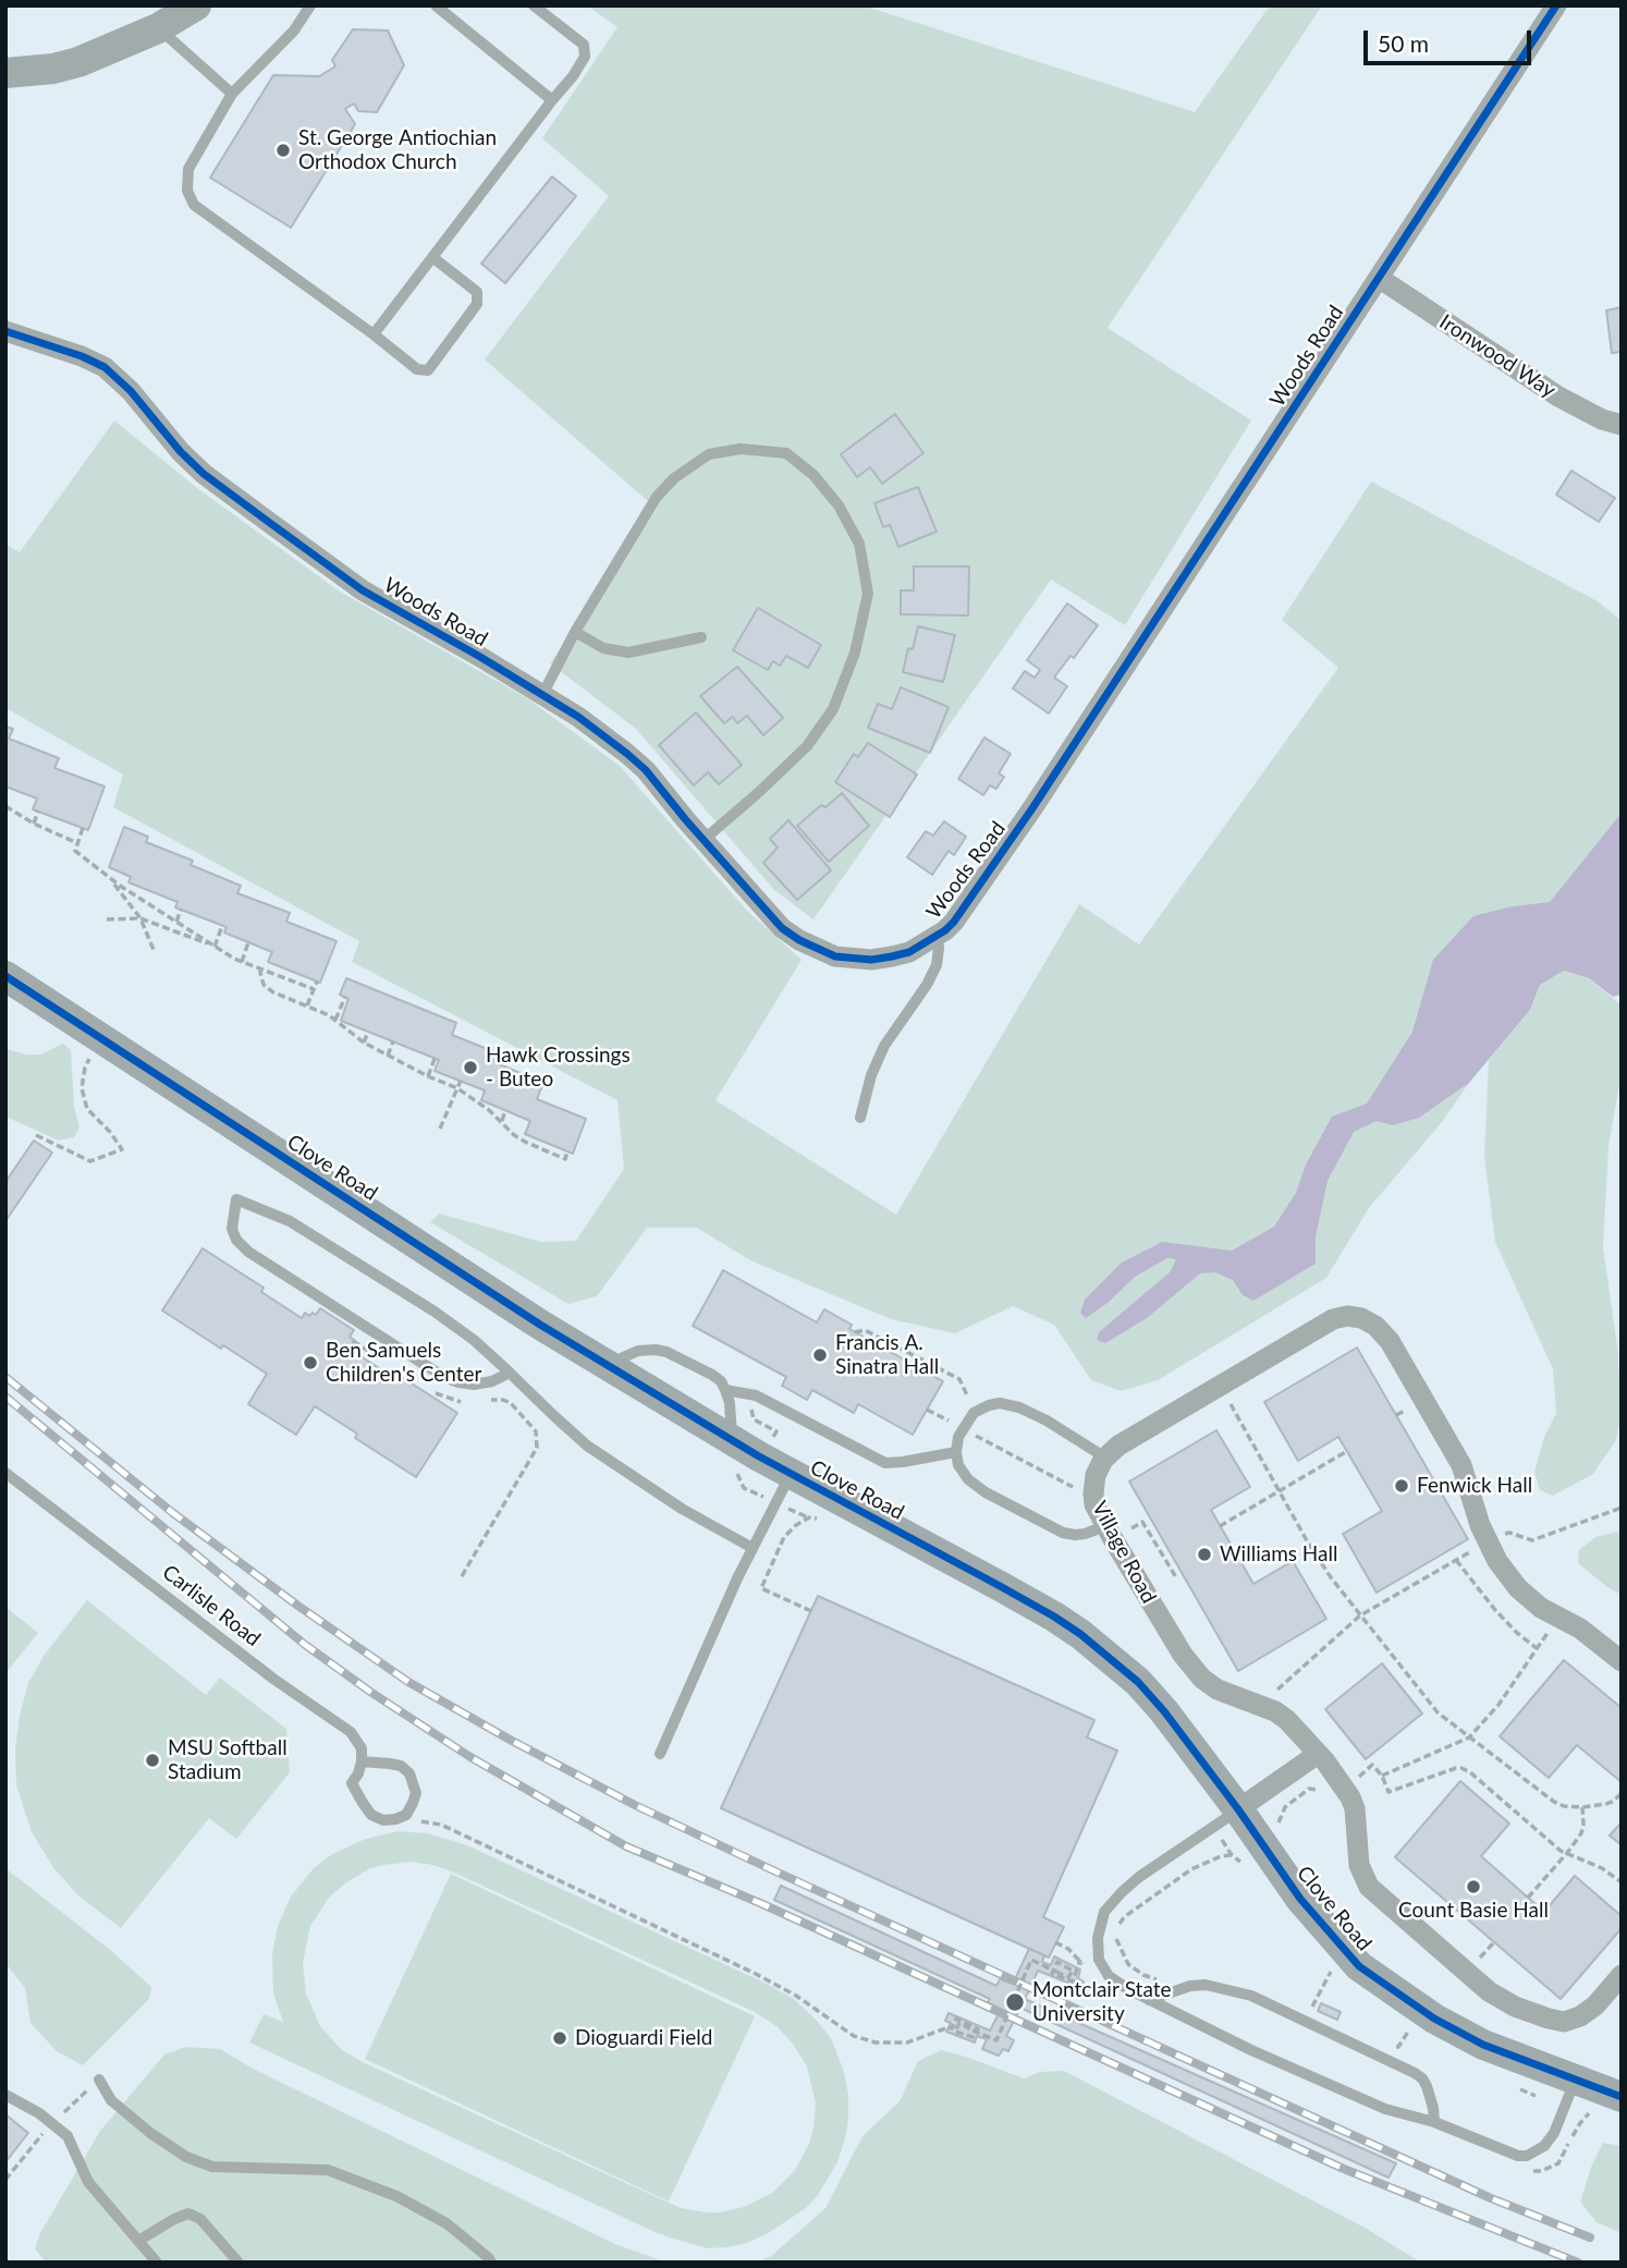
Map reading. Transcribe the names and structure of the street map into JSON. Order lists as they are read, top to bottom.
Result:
{
  "streets": {
    "street": [
      "Woods Road",
      "Ironwood Way",
      "Clove Road",
      "Village Road"
    ],
    "lane": ["Carlisle Road"]
  },
  "crossings": [
    ["Woods Road", "Ironwood Way"]
  ],
  "places": [
    "St. George Antiochian Orthodox Church",
    "Hawk Crossings - Buteo",
    "Francis A. Sinatra Hall",
    "Ben Samuels Children's Center",
    "Fenwick Hall",
    "Williams Hall",
    "MSU Softball Stadium",
    "Count Basie Hall",
    "Montclair State University",
    "Dioguardi Field"
  ],
  "scale_bar": "50 m"
}
